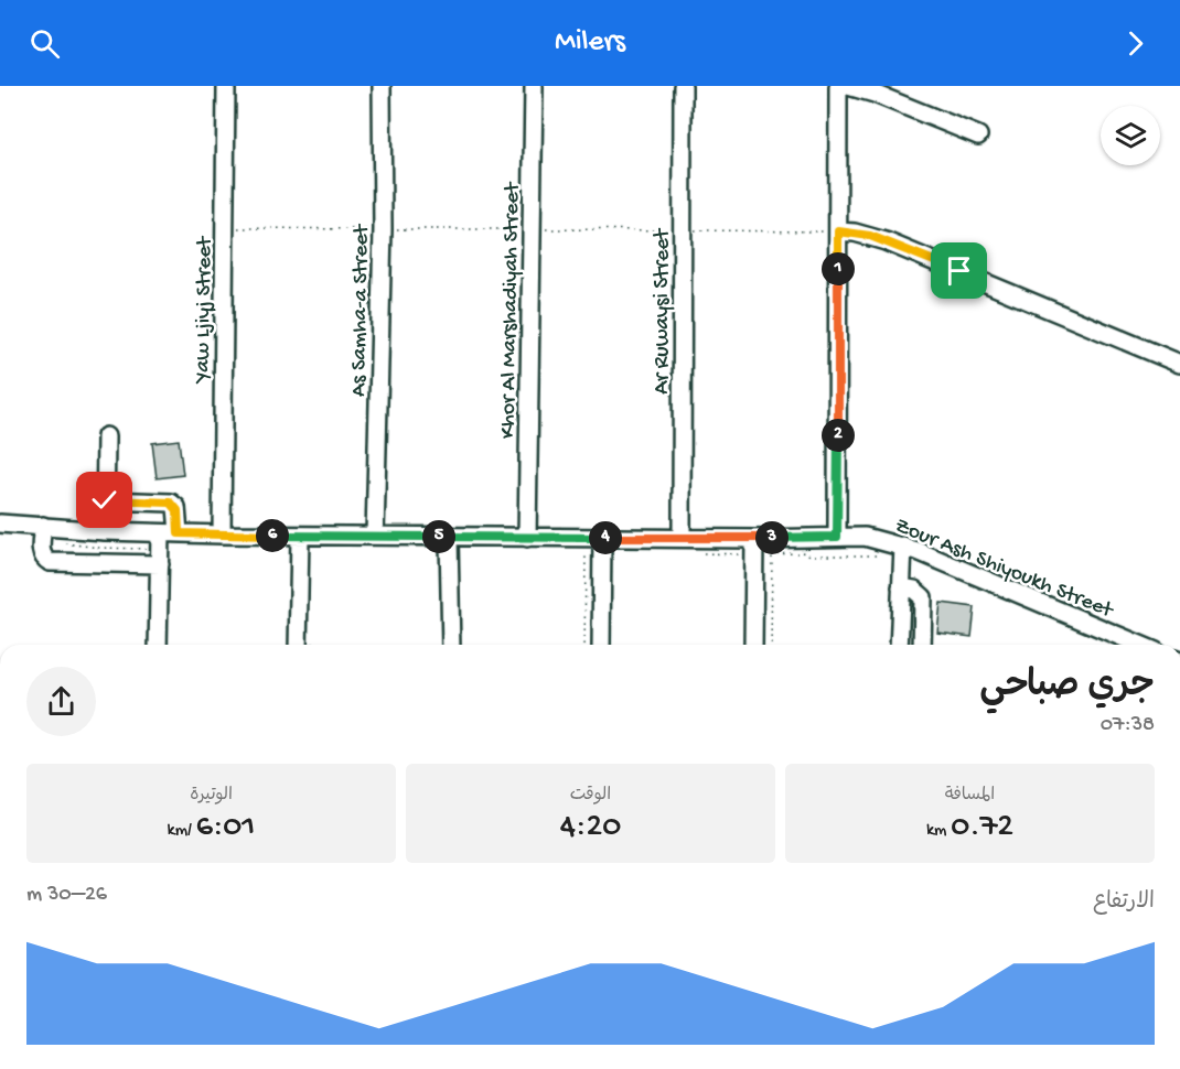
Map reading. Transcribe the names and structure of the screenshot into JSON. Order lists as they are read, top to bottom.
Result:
{
  "streets": {
    "street": [
      "Yaw Ljiyj Street",
      "As Samha-a Street",
      "Khor Al Marshadiyah Street",
      "Ar Ruwaysi Street",
      "Zour Ash Shiyoukh Street"
    ]
  },
  "crossings": [
    ["Yaw Ljiyj Street", "Zour Ash Shiyoukh Street"],
    ["As Samha-a Street", "Zour Ash Shiyoukh Street"],
    ["Khor Al Marshadiyah Street", "Zour Ash Shiyoukh Street"],
    ["Ar Ruwaysi Street", "Zour Ash Shiyoukh Street"]
  ],
  "page": {
    "header": "Milers",
    "pins": [
      "1",
      "2",
      "6",
      "5",
      "3",
      "4"
    ],
    "heading": ["جري صباحي", "07:38"],
    "stats": [
      ["المسافة", "0.72 km"],
      ["الوقت", "4:20"],
      ["الوتيرة", "6:01 /km"]
    ],
    "chart": ["الارتفاع", "26–30 m"]
  }
}
